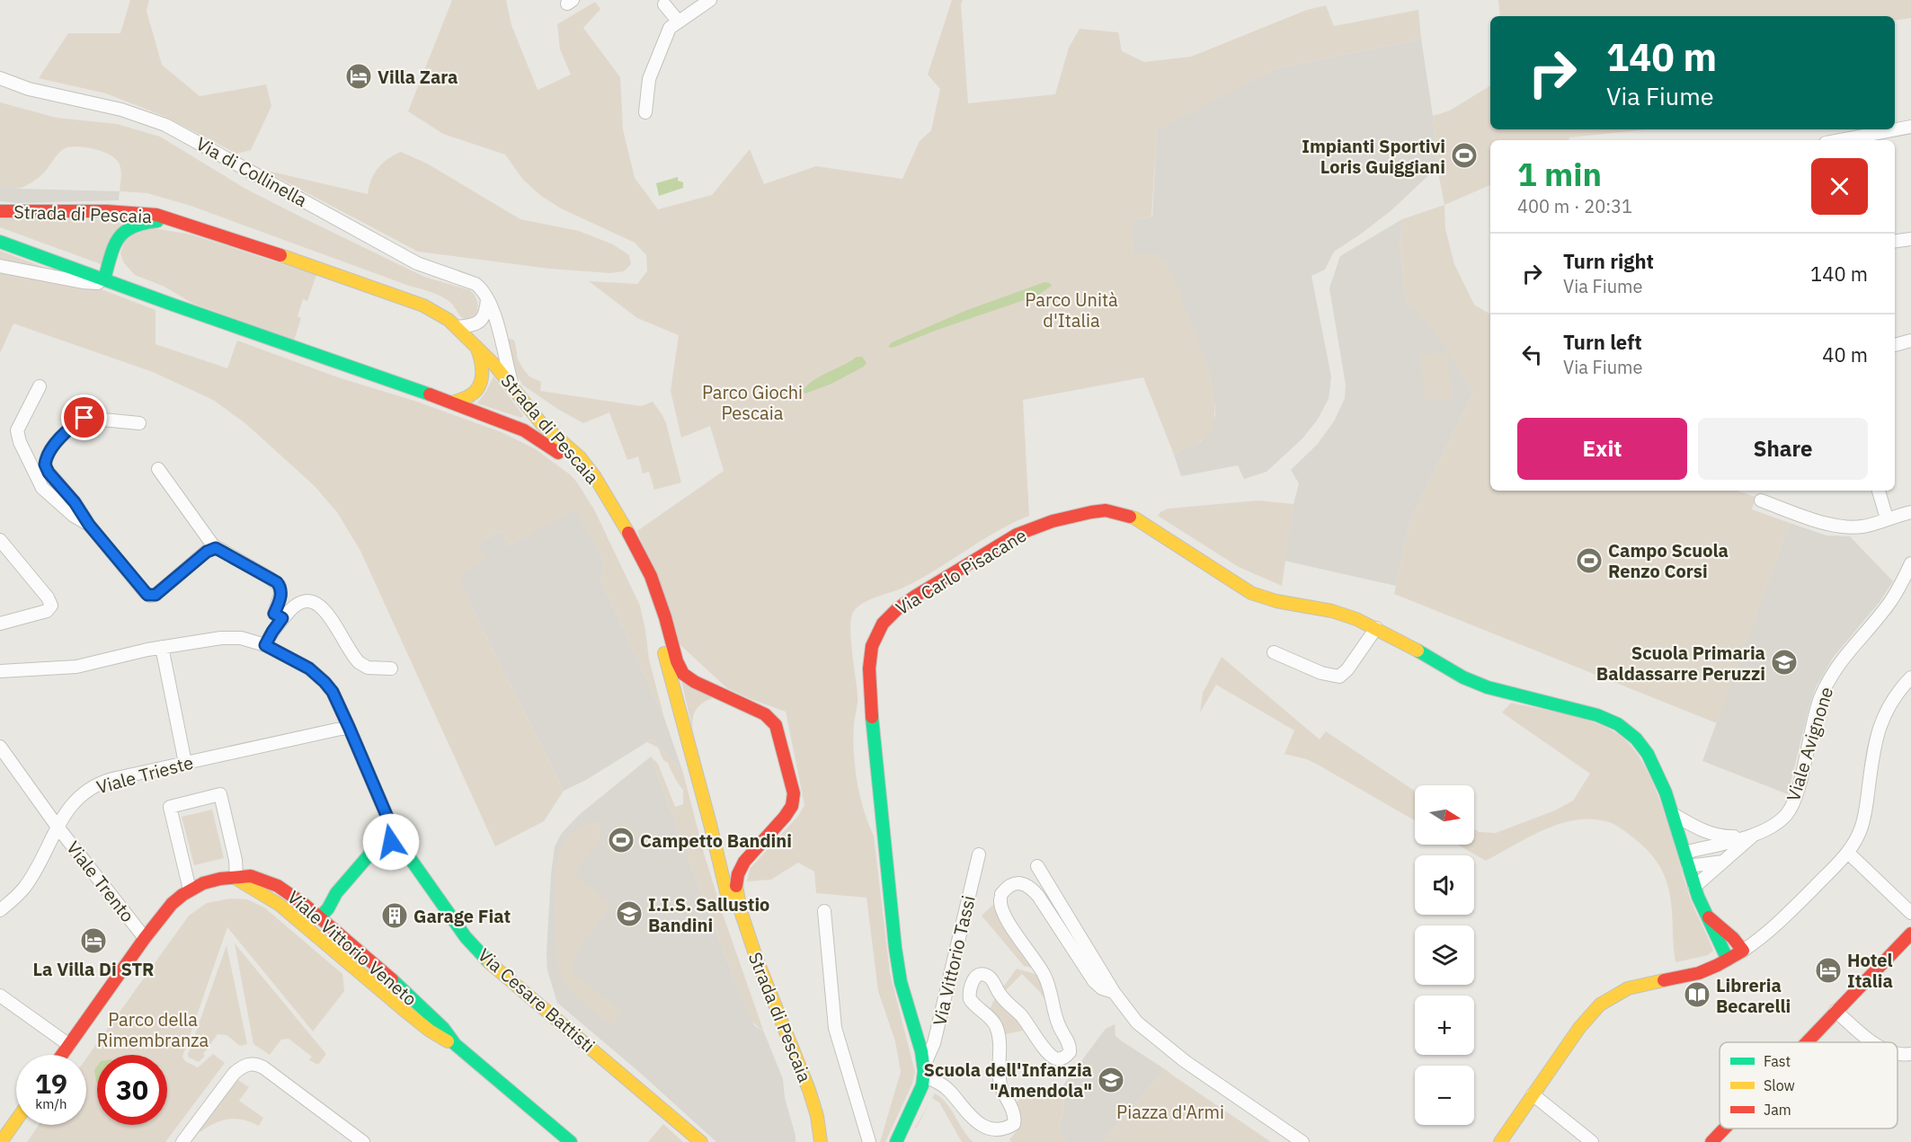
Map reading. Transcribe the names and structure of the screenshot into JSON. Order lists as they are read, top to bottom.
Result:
{
  "streets": {
    "street": [
      "Via di Collinella",
      "Strada di Pescaia",
      "Via Carlo Pisacane",
      "Viale Avignone",
      "Viale Trieste",
      "Viale Trento",
      "Viale Vittorio Veneto",
      "Via Vittorio Tassi",
      "Via Cesare Battisti"
    ]
  },
  "crossings": [
    ["Via di Collinella", "Strada di Pescaia"],
    ["Via Carlo Pisacane", "Viale Avignone"],
    ["Via Carlo Pisacane", "Via Vittorio Tassi"],
    ["Viale Trieste", "Viale Trento"],
    ["Viale Trento", "Viale Vittorio Veneto"]
  ],
  "parks": [
    "Parco Unità d'Italia",
    "Parco Giochi Pescaia",
    "Parco della Rimembranza",
    "Piazza d'Armi"
  ],
  "places": {
    "hotel": ["Villa Zara", "La Villa Di STR", "Hotel Italia"],
    "sports": ["Impianti Sportivi Loris Guiggiani", "Campo Scuola Renzo Corsi", "Campetto Bandini"],
    "school or university": ["Scuola Primaria Baldassarre Peruzzi", "I.I.S. Sallustio Bandini", "Scuola dell'Infanzia \"Amendola\""],
    "building": ["Garage Fiat"],
    "library": ["Libreria Becarelli"]
  },
  "legend": ["Fast", "Slow", "Jam"],
  "north": "right",
  "page": {
    "turn": ["140 m", "Via Fiume"],
    "heading": ["1 min", "400 m · 20:31"],
    "list": [
      {
        "name": "Turn right",
        "note": "Via Fiume",
        "value": "140 m"
      },
      {
        "name": "Turn left",
        "note": "Via Fiume",
        "value": "40 m"
      }
    ],
    "buttons": ["Exit", "Share"],
    "map_buttons": ["+", "−"],
    "speed": "19 km/h",
    "limit": "30"
  }
}
